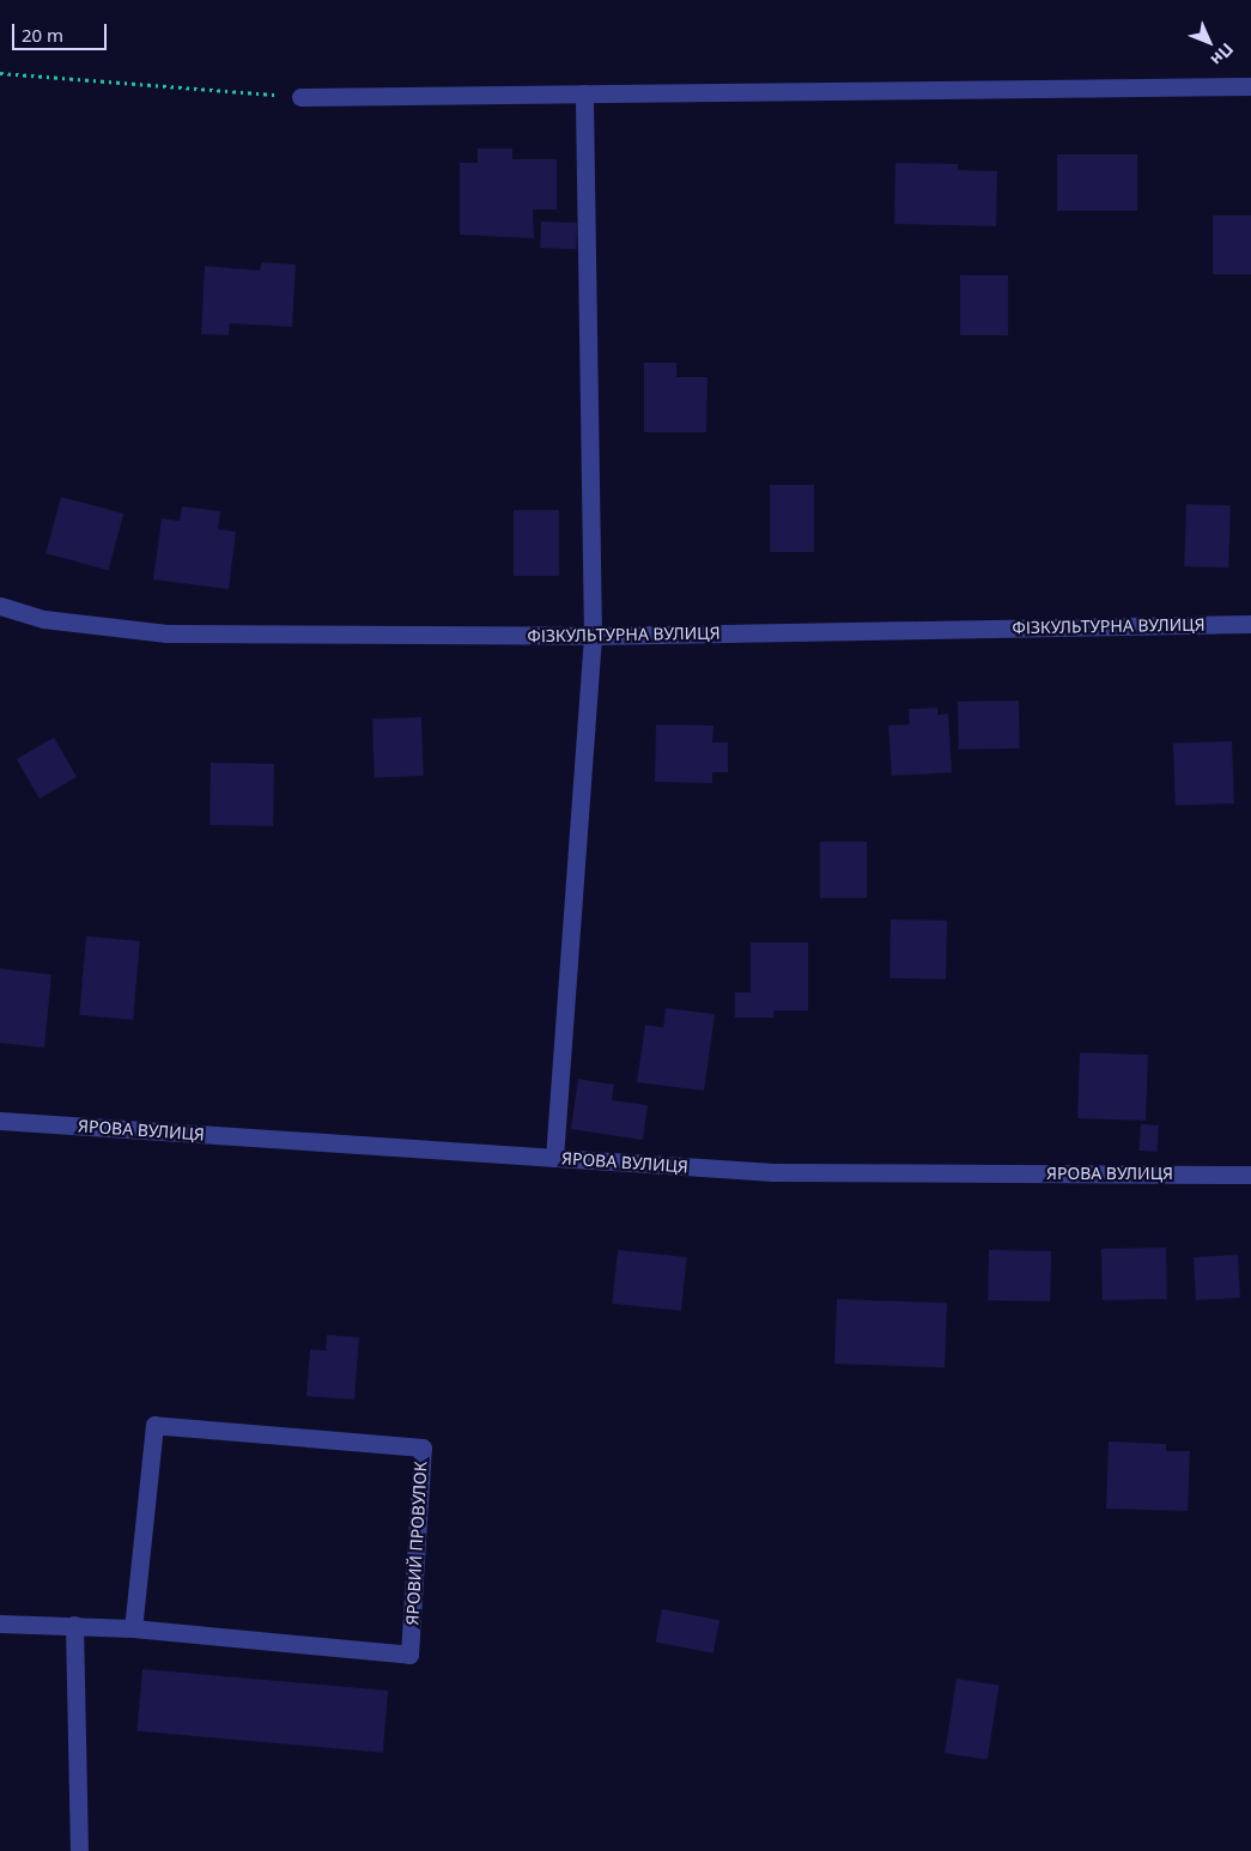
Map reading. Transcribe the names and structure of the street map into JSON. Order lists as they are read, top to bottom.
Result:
{
  "streets": {
    "street": ["ФІЗКУЛЬТУРНА ВУЛИЦЯ", "ЯРОВА ВУЛИЦЯ", "ЯРОВИЙ ПРОВУЛОК"]
  },
  "scale_bar": "20 m",
  "north": "bottom right"
}
